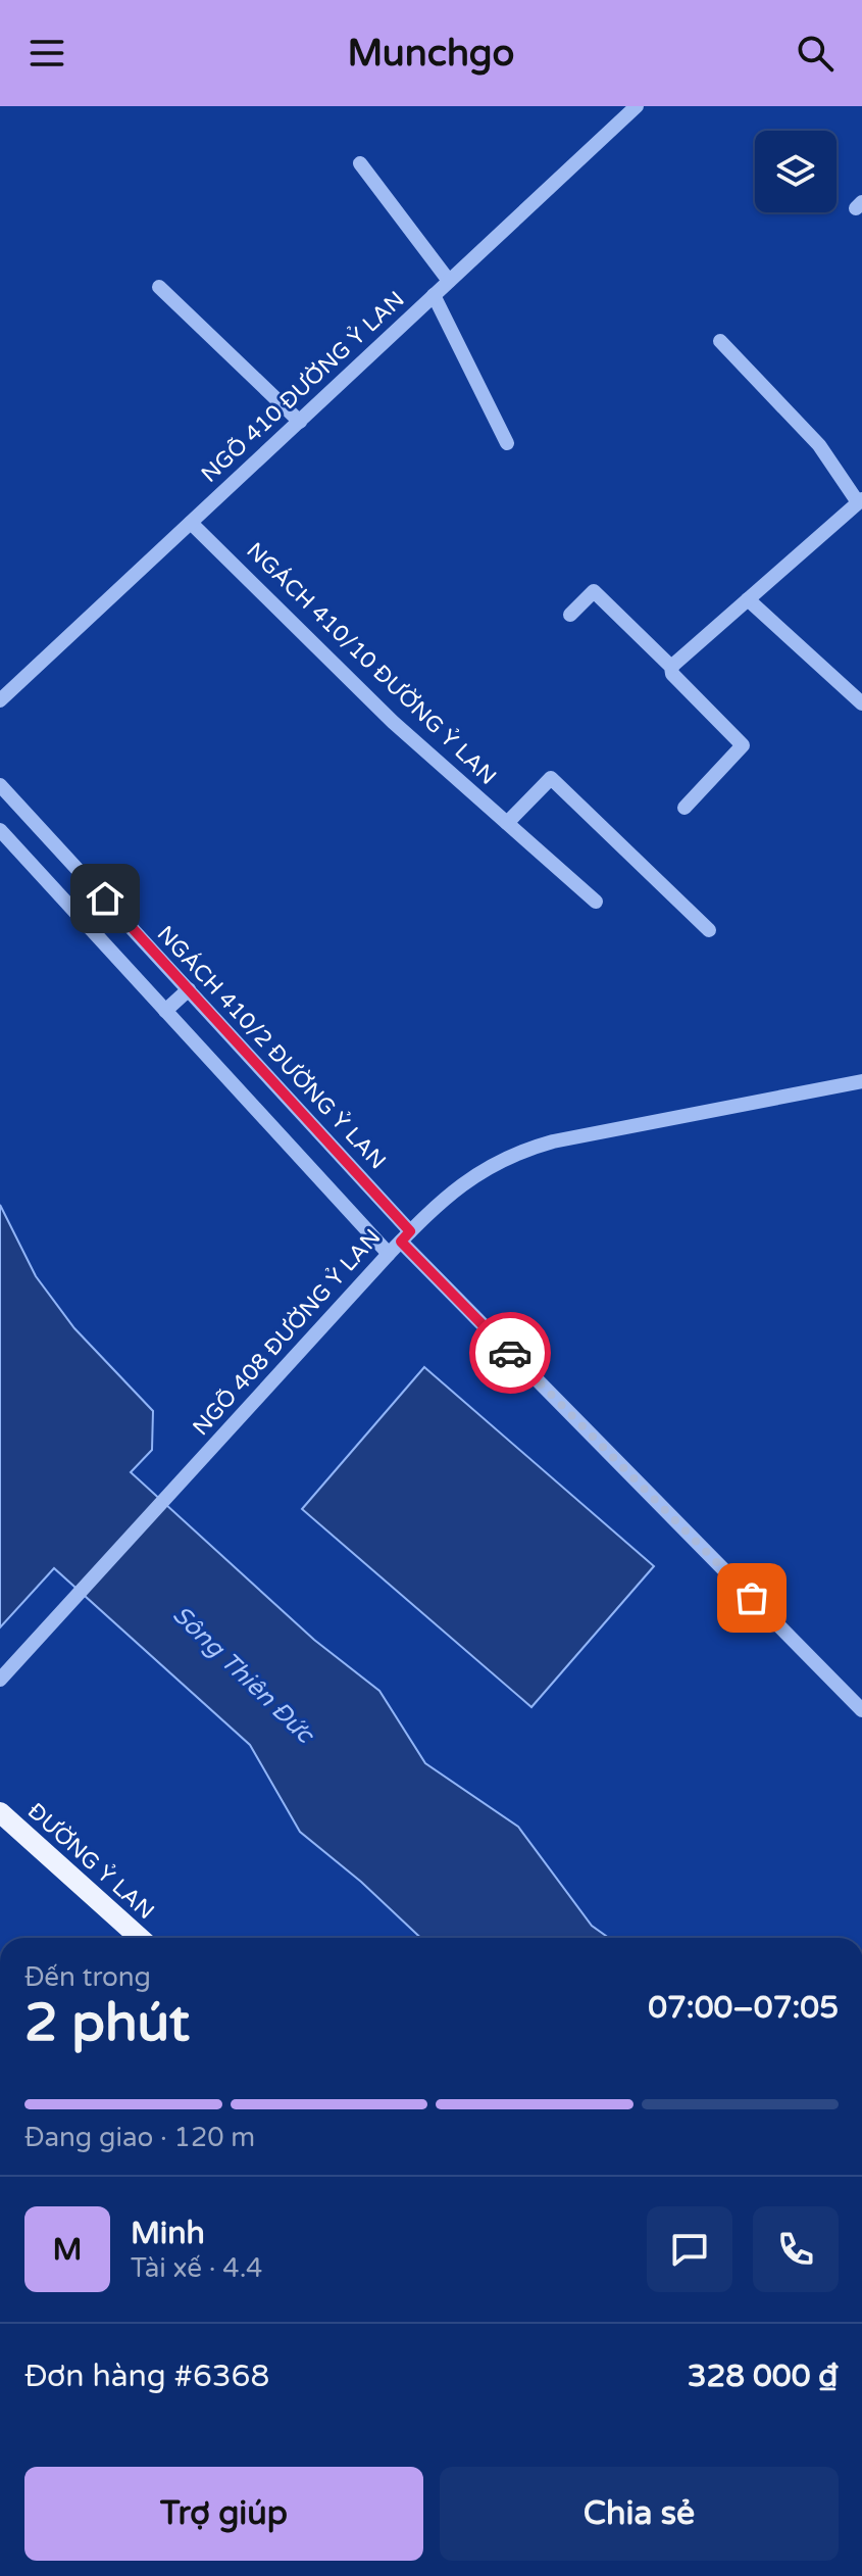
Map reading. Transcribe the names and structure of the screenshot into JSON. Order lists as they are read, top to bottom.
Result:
{
  "streets": {
    "main road": ["ĐƯỜNG Ỷ LAN"],
    "street": [
      "NGÕ 410 ĐƯỜNG Ỷ LAN",
      "NGÁCH 410/10 ĐƯỜNG Ỷ LAN",
      "NGÁCH 410/2 ĐƯỜNG Ỷ LAN",
      "NGÕ 408 ĐƯỜNG Ỷ LAN"
    ]
  },
  "crossings": [
    ["NGÕ 410 ĐƯỜNG Ỷ LAN", "NGÁCH 410/10 ĐƯỜNG Ỷ LAN"],
    ["NGÁCH 410/2 ĐƯỜNG Ỷ LAN", "NGÕ 408 ĐƯỜNG Ỷ LAN"]
  ],
  "water": ["Sông Thiên Đức"],
  "page": {
    "header": "Munchgo",
    "heading": ["2 phút", "Đến trong", "07:00–07:05"],
    "panel": [
      "Minh",
      "Tài xế · 4.4",
      "Đơn hàng #6368",
      "328 000 ₫"
    ],
    "bar": "Đang giao · 120 m",
    "round": "M",
    "buttons": ["Trợ giúp", "Chia sẻ"]
  }
}
